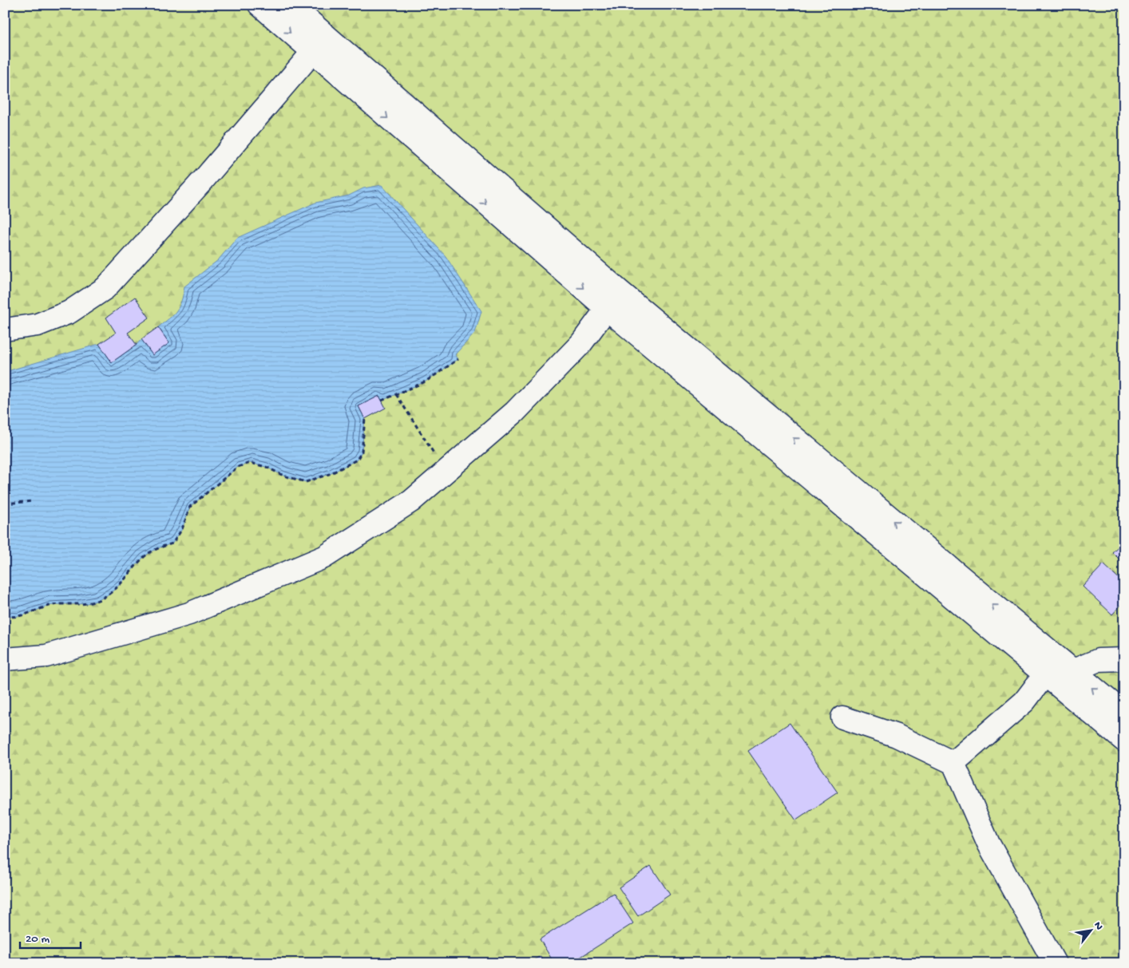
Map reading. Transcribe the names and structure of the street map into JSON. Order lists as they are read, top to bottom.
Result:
{
  "scale_bar": "20 m",
  "north": "top right"
}
